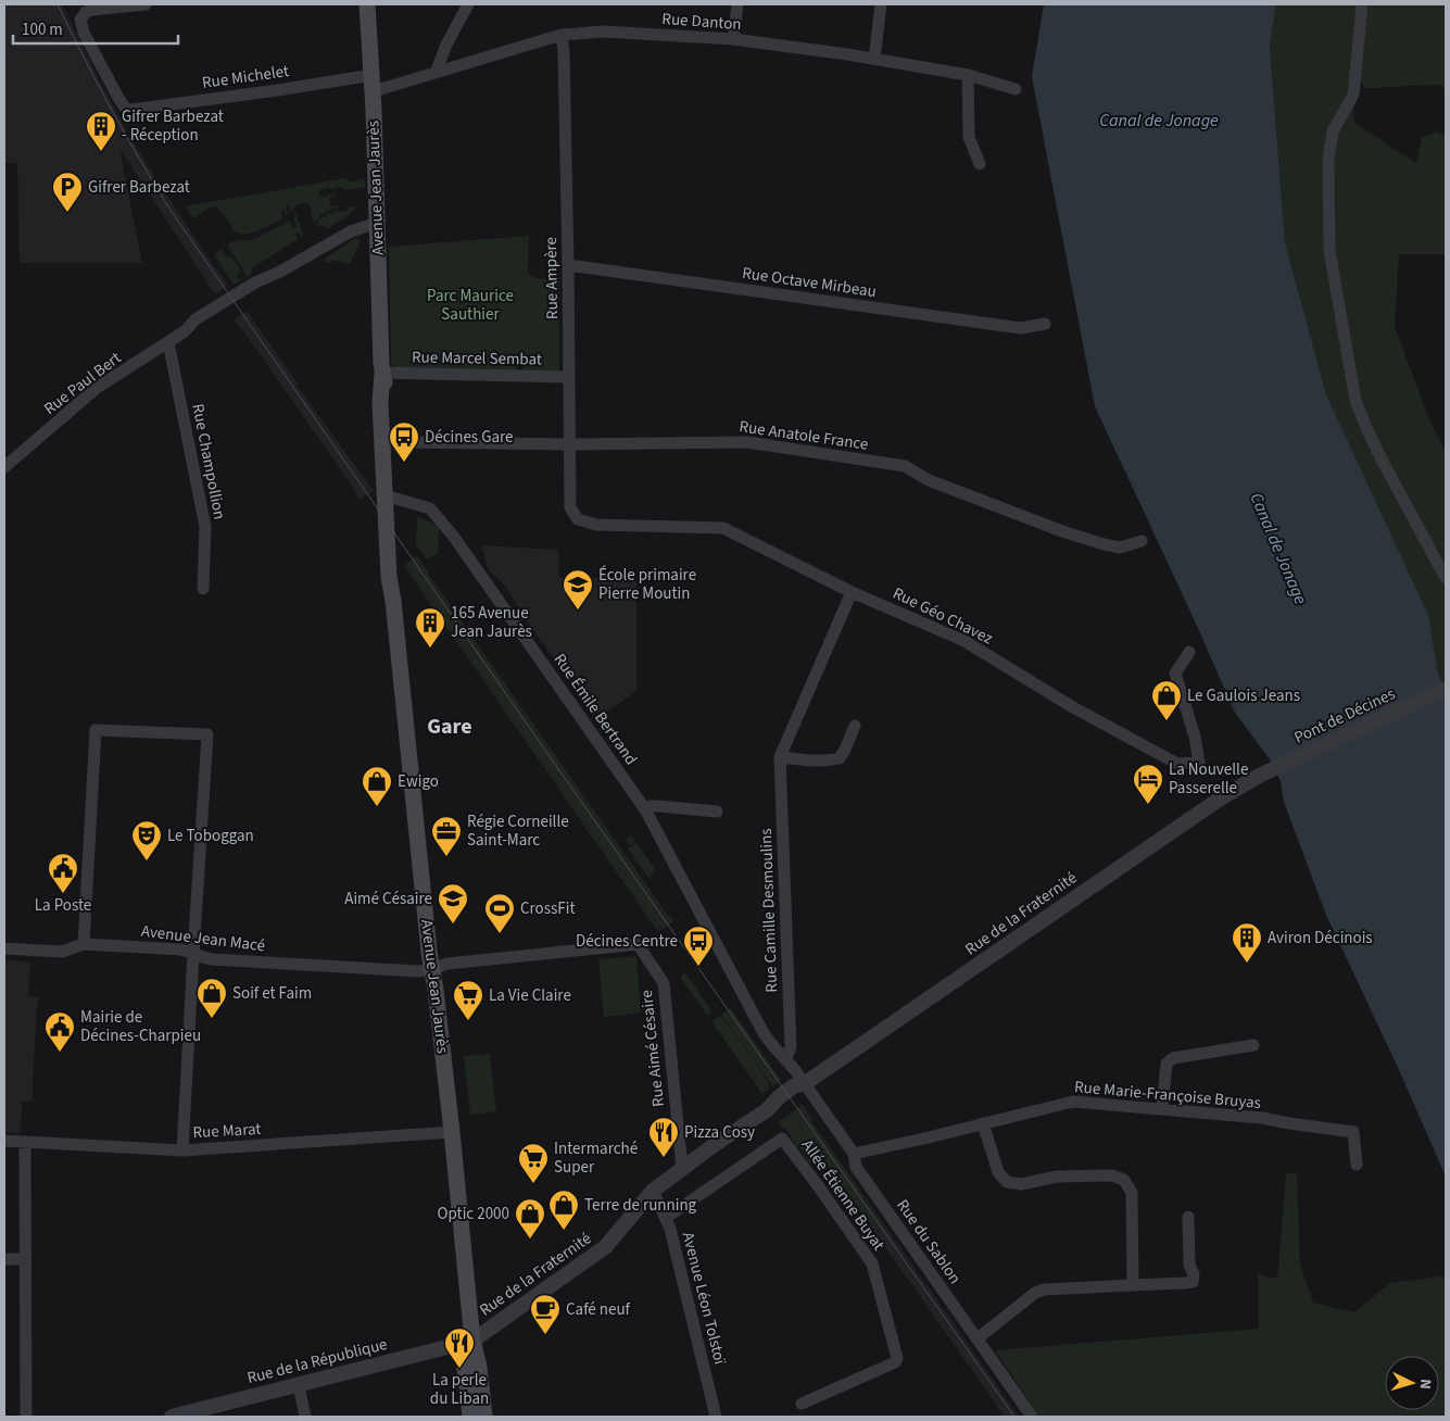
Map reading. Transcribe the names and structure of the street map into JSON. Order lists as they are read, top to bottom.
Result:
{
  "streets": {
    "main road": ["Avenue Jean Jaurès"],
    "street": [
      "Rue Danton",
      "Rue Michelet",
      "Rue Ampère",
      "Rue Octave Mirbeau",
      "Rue Marcel Sembat",
      "Rue Paul Bert",
      "Rue Anatole France",
      "Rue Champollion",
      "Rue Géo Chavez",
      "Rue Émile Bertrand",
      "Pont de Décines",
      "Rue Camille Desmoulins",
      "Rue de la Fraternité",
      "Avenue Jean Macé",
      "Rue Aimé Césaire",
      "Rue Marie-Françoise Bruyas",
      "Rue Marat",
      "Allée Étienne Buyat",
      "Rue du Sablon",
      "Avenue Léon Tolstoï",
      "Rue de la République"
    ]
  },
  "crossings": [
    ["Rue Danton", "Rue Michelet"],
    ["Rue Danton", "Avenue Jean Jaurès"],
    ["Rue Danton", "Rue Ampère"],
    ["Rue Michelet", "Avenue Jean Jaurès"],
    ["Avenue Jean Jaurès", "Rue Marcel Sembat"],
    ["Avenue Jean Jaurès", "Rue Paul Bert"],
    ["Avenue Jean Jaurès", "Rue Anatole France"],
    ["Avenue Jean Jaurès", "Rue Émile Bertrand"],
    ["Avenue Jean Jaurès", "Rue de la Fraternité"],
    ["Avenue Jean Jaurès", "Avenue Jean Macé"],
    ["Avenue Jean Jaurès", "Rue Aimé Césaire"],
    ["Avenue Jean Jaurès", "Rue Marat"],
    ["Avenue Jean Jaurès", "Rue de la République"],
    ["Rue Ampère", "Rue Octave Mirbeau"],
    ["Rue Ampère", "Rue Marcel Sembat"],
    ["Rue Ampère", "Rue Anatole France"],
    ["Rue Ampère", "Rue Géo Chavez"],
    ["Rue Paul Bert", "Rue Champollion"],
    ["Rue Géo Chavez", "Rue Camille Desmoulins"],
    ["Rue Émile Bertrand", "Rue Camille Desmoulins"],
    ["Rue Émile Bertrand", "Rue de la Fraternité"],
    ["Rue Émile Bertrand", "Rue du Sablon"],
    ["Pont de Décines", "Rue de la Fraternité"],
    ["Rue de la Fraternité", "Rue Aimé Césaire"],
    ["Rue de la Fraternité", "Rue du Sablon"],
    ["Rue de la Fraternité", "Avenue Léon Tolstoï"],
    ["Rue de la Fraternité", "Rue de la République"],
    ["Avenue Jean Macé", "Rue Aimé Césaire"],
    ["Rue Marie-Françoise Bruyas", "Rue du Sablon"],
    ["Allée Étienne Buyat", "Avenue Léon Tolstoï"]
  ],
  "districts": ["Gare"],
  "water": ["Canal de Jonage"],
  "parks": ["Parc Maurice Sauthier"],
  "places": {
    "building": ["Gifrer Barbezat - Réception", "165 Avenue Jean Jaurès", "Aviron Décinois"],
    "parking": ["Gifrer Barbezat"],
    "bus stop": ["Décines Gare", "Décines Centre"],
    "school or university": ["École primaire Pierre Moutin", "Aimé Césaire"],
    "shop": [
      "Le Gaulois Jeans",
      "Ewigo",
      "Soif et Faim",
      "Terre de running",
      "Optic 2000"
    ],
    "hotel": ["La Nouvelle Passerelle"],
    "office": ["Régie Corneille Saint-Marc"],
    "theatre": ["Le Toboggan"],
    "public building": ["La Poste", "Mairie de Décines-Charpieu"],
    "sports": ["CrossFit"],
    "supermarket": ["La Vie Claire", "Intermarché Super"],
    "restaurant": ["Pizza Cosy", "La perle du Liban"],
    "cafe": ["Café neuf"]
  },
  "scale_bar": "100 m",
  "north": "right"
}
